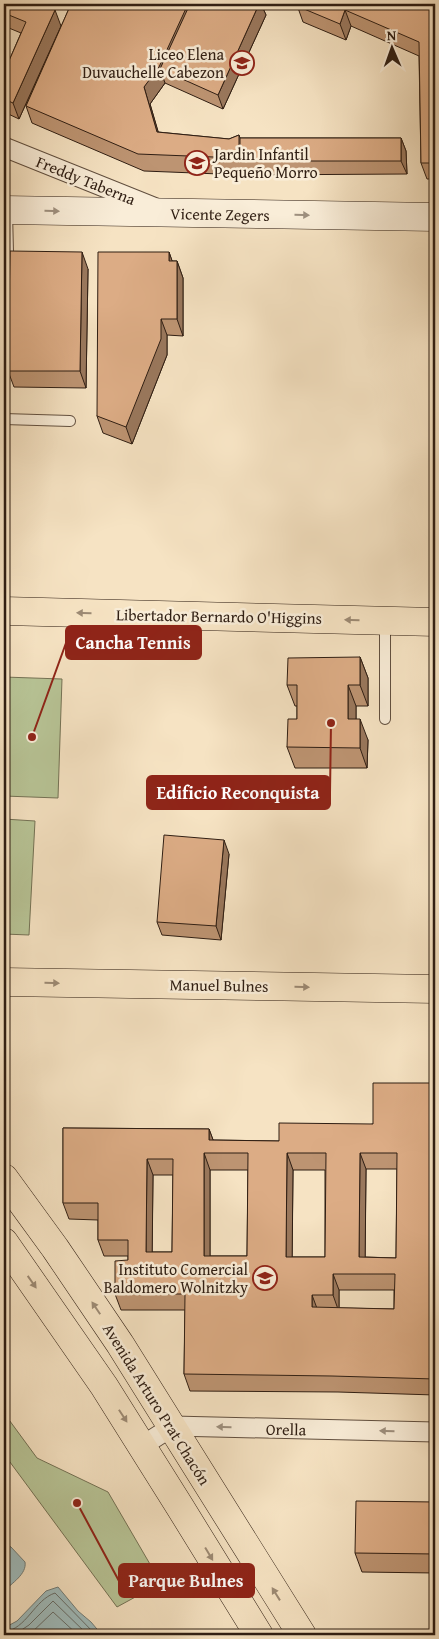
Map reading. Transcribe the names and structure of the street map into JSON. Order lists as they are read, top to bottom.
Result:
{
  "streets": {
    "main road": ["Libertador Bernardo O'Higgins", "Manuel Bulnes", "Avenida Arturo Prat Chacón"],
    "street": ["Freddy Taberna", "Vicente Zegers", "Orella"]
  },
  "crossings": [
    ["Freddy Taberna", "Vicente Zegers"],
    ["Avenida Arturo Prat Chacón", "Orella"]
  ],
  "one_way": [
    "Vicente Zegers",
    "Libertador Bernardo O'Higgins",
    "Manuel Bulnes",
    "Orella"
  ],
  "places": {
    "school or university": ["Liceo Elena Duvauchelle Cabezon", "Jardin Infantil Pequeño Morro", "Instituto Comercial Baldomero Wolnitzky"],
    "other": ["Edificio Reconquista", "Cancha Tennis", "Parque Bulnes"]
  },
  "north": "top"
}
